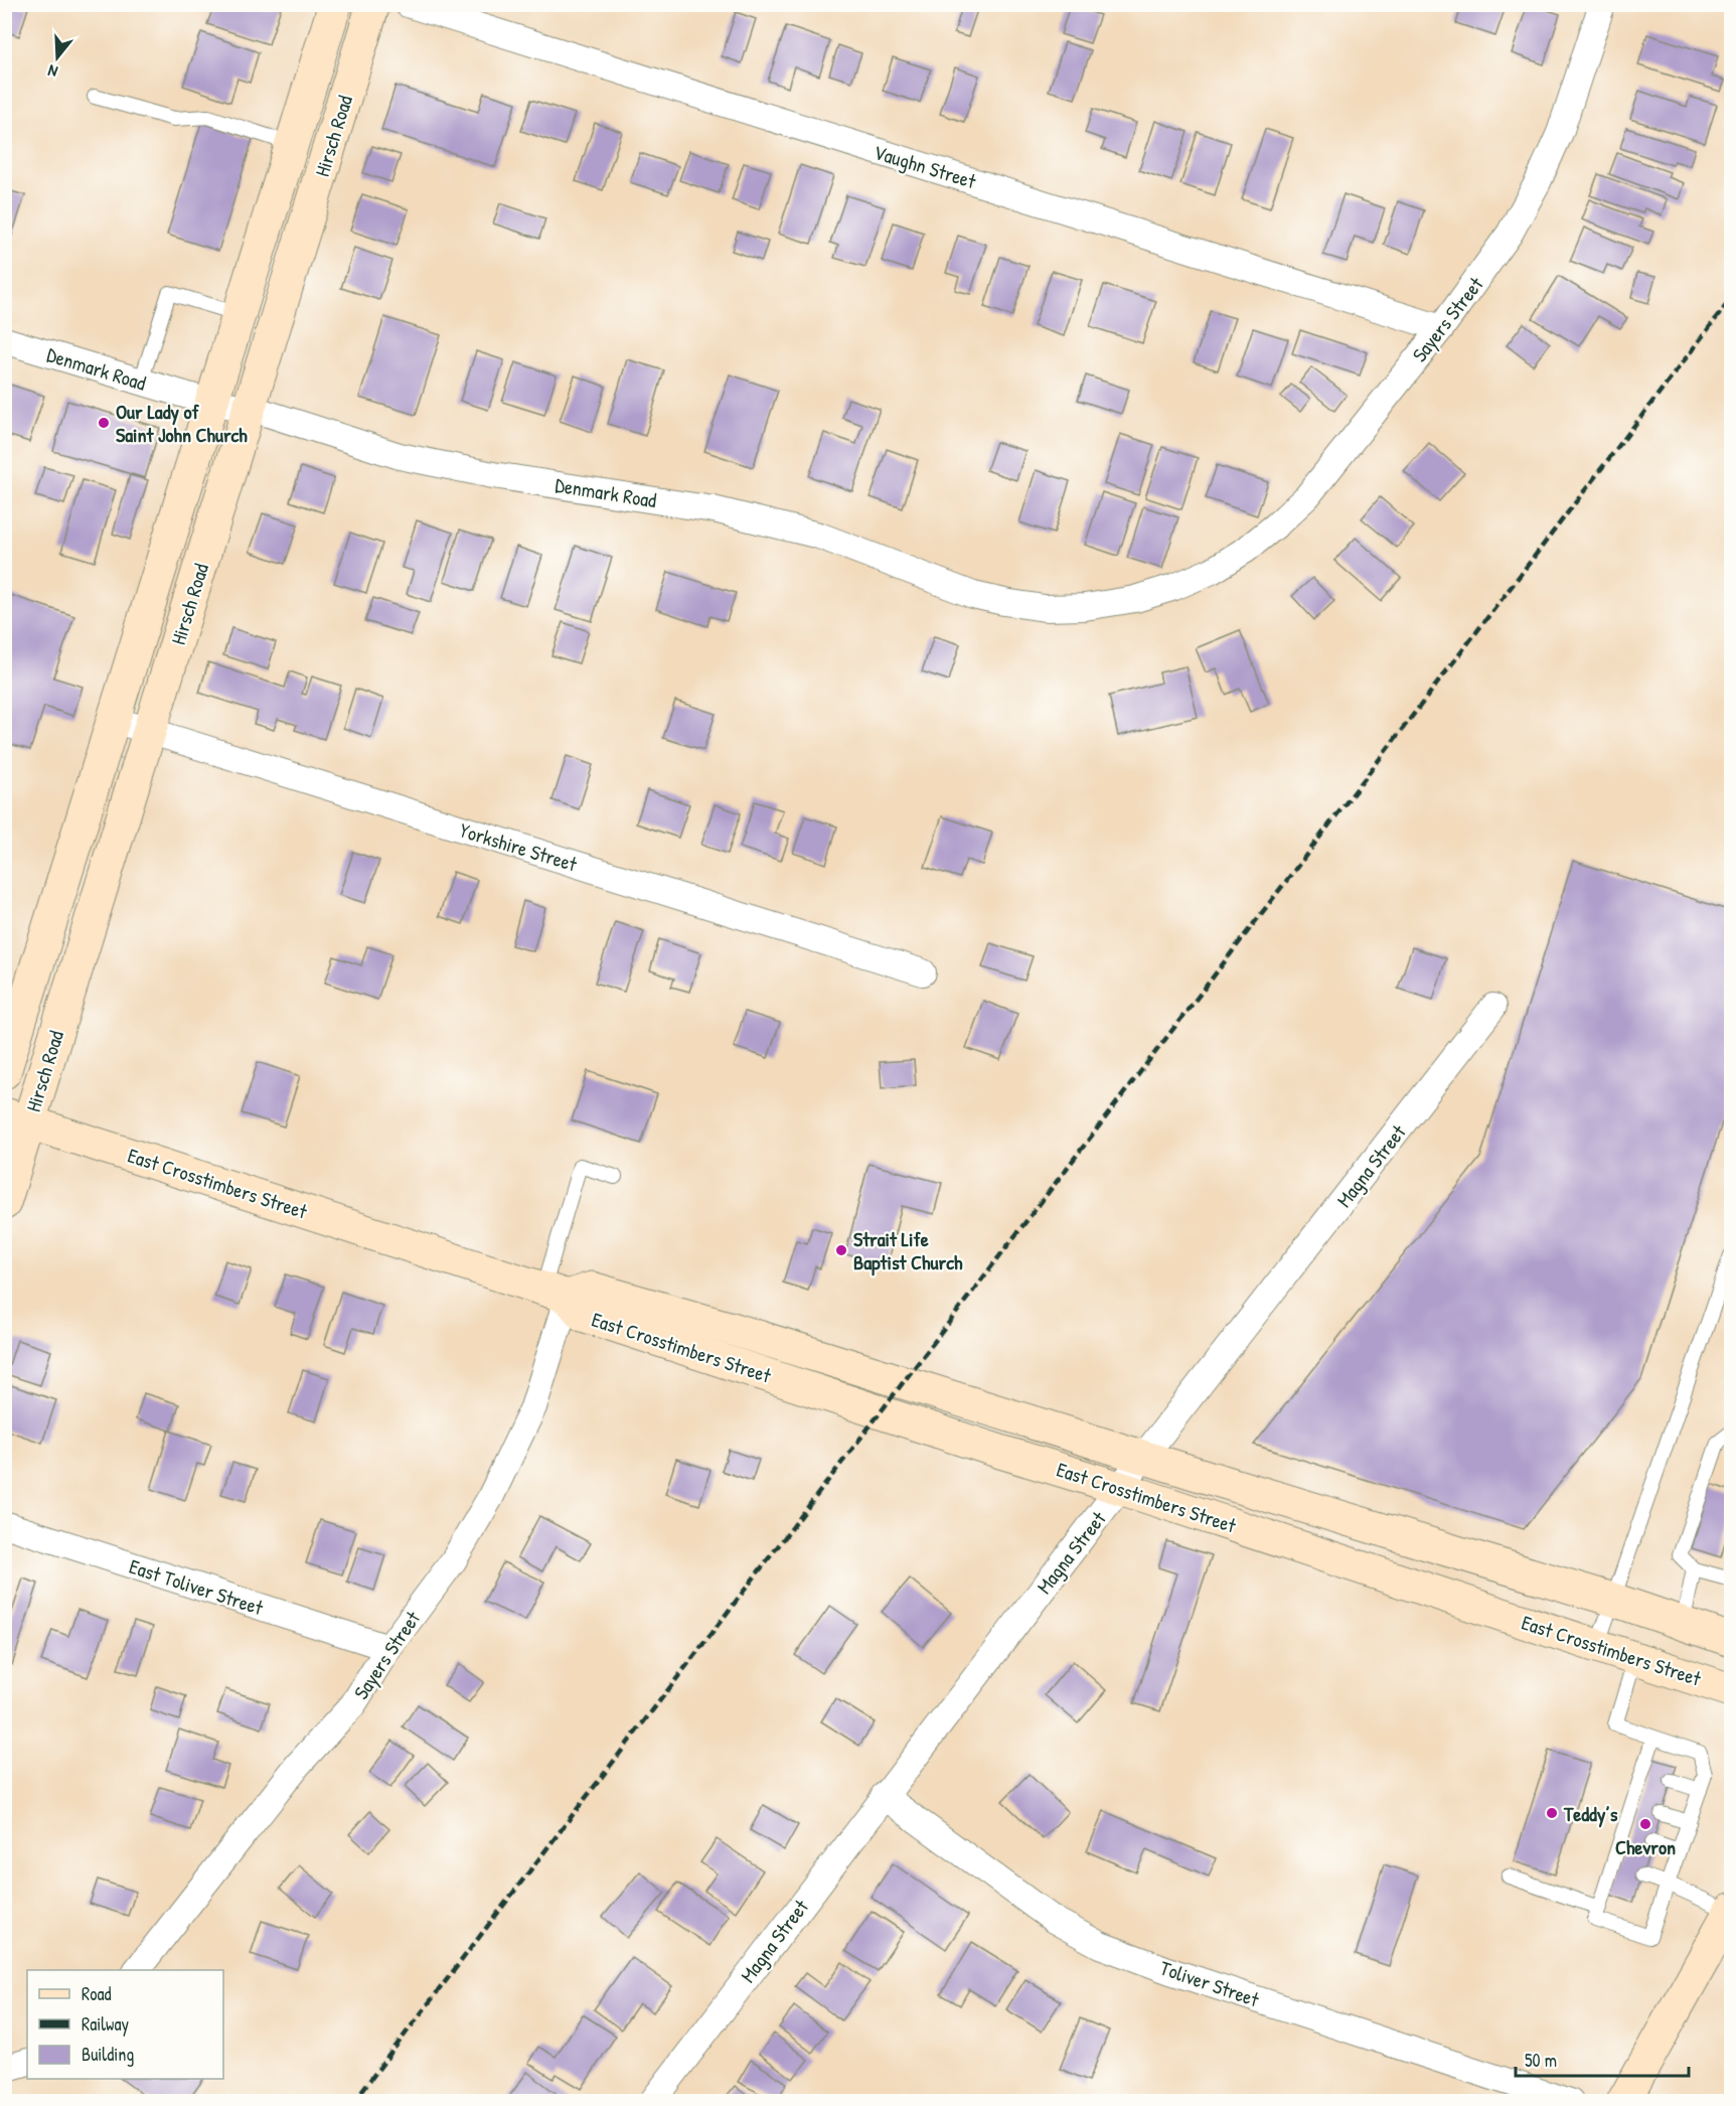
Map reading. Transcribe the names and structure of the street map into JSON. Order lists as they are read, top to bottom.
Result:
{
  "streets": {
    "main road": ["Hirsch Road", "East Crosstimbers Street"],
    "street": [
      "Vaughn Street",
      "Sayers Street",
      "Denmark Road",
      "Yorkshire Street",
      "Magna Street",
      "East Toliver Street",
      "Toliver Street"
    ]
  },
  "crossings": [
    ["Hirsch Road", "Denmark Road"],
    ["Hirsch Road", "Yorkshire Street"],
    ["Hirsch Road", "East Crosstimbers Street"],
    ["Vaughn Street", "Sayers Street"],
    ["Sayers Street", "Denmark Road"],
    ["Sayers Street", "East Crosstimbers Street"],
    ["Sayers Street", "East Toliver Street"],
    ["Magna Street", "East Crosstimbers Street"],
    ["Magna Street", "Toliver Street"]
  ],
  "places": [
    "Our Lady of Saint John Church",
    "Strait Life Baptist Church",
    "Teddy’s",
    "Chevron"
  ],
  "legend": ["Road", "Railway", "Building"],
  "scale_bar": "50 m",
  "north": "bottom"
}
